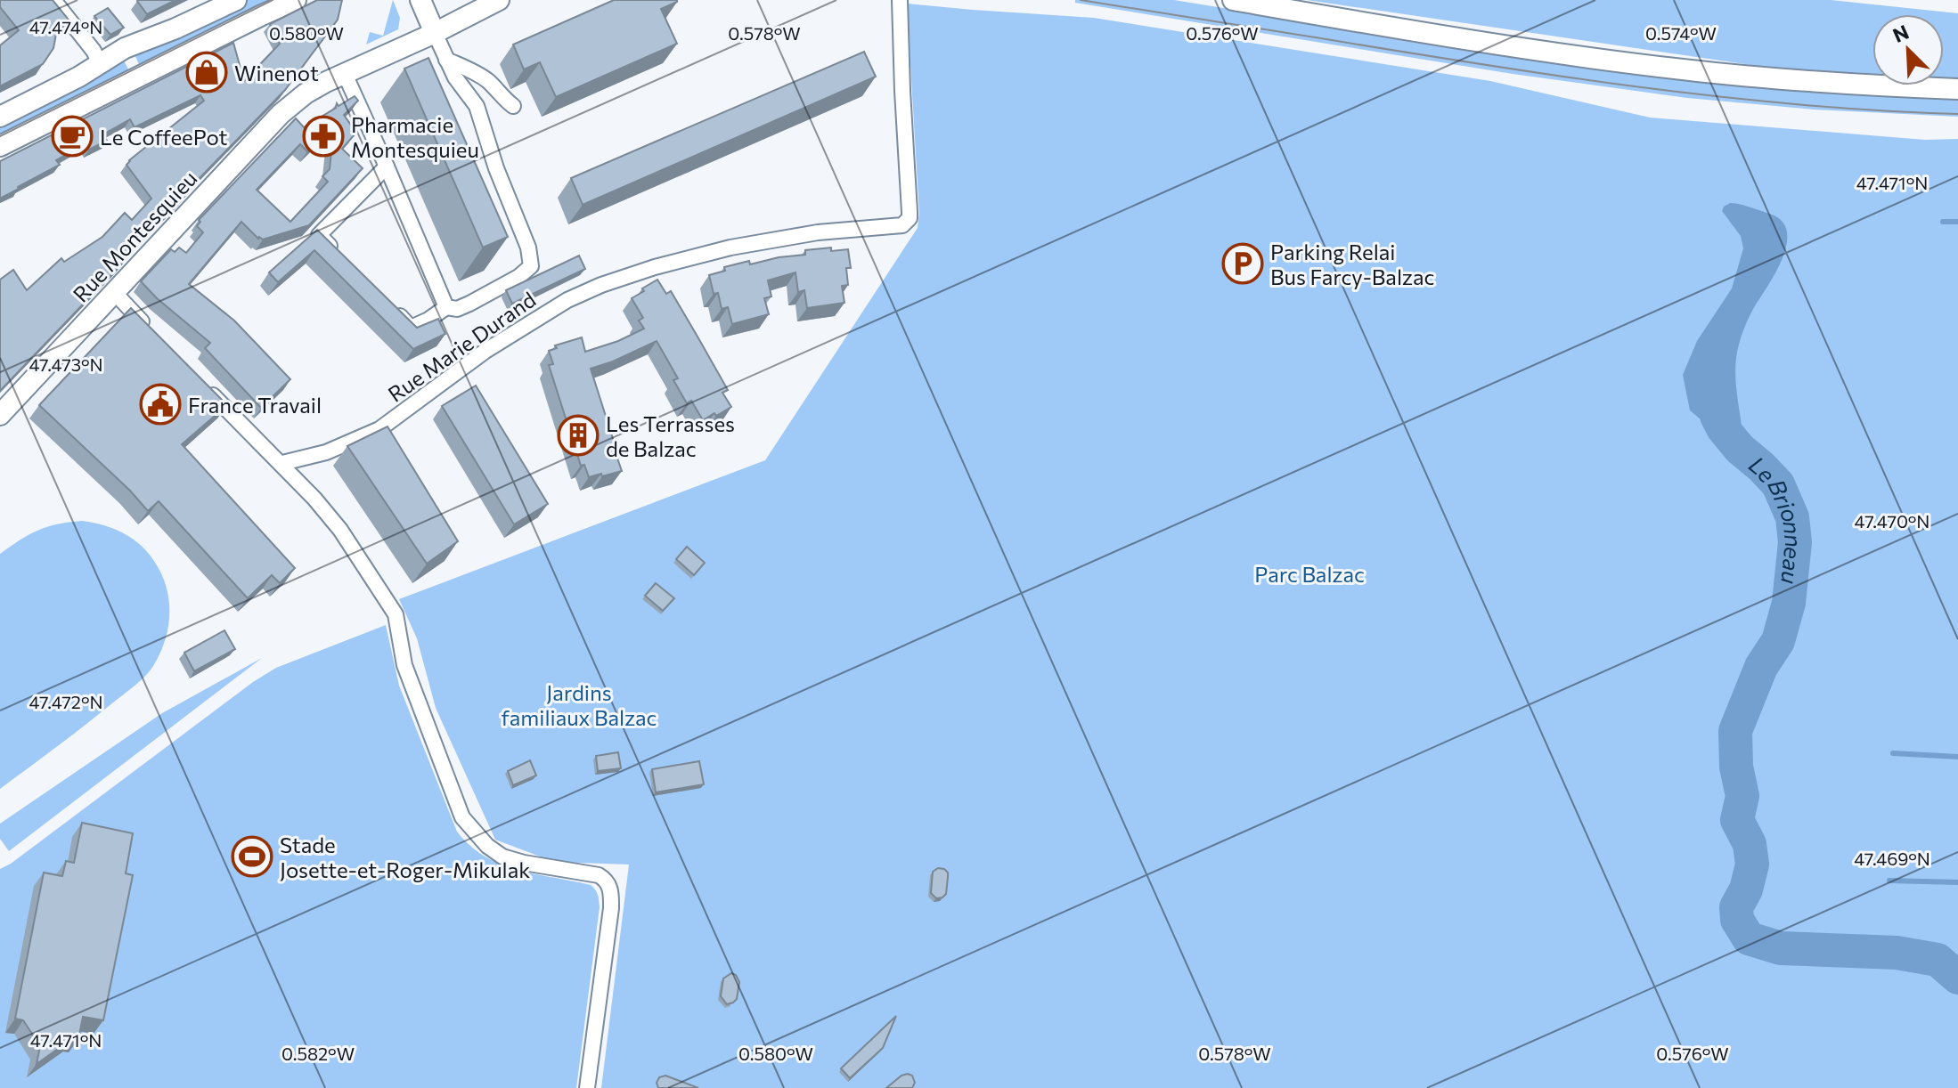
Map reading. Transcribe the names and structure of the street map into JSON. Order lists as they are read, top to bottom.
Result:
{
  "streets": {
    "street": ["Rue Montesquieu", "Rue Marie Durand"]
  },
  "water": ["Le Brionneau"],
  "parks": ["Parc Balzac", "Jardins familiaux Balzac"],
  "places": {
    "shop": ["Winenot"],
    "cafe": ["Le CoffeePot"],
    "pharmacy": ["Pharmacie Montesquieu"],
    "parking": ["Parking Relai Bus Farcy-Balzac"],
    "public building": ["France Travail"],
    "building": ["Les Terrasses de Balzac"],
    "sports": ["Stade Josette-et-Roger-Mikulak"]
  },
  "north": "top left",
  "coordinates": [
    "47.474°N",
    "0.580°W",
    "0.578°W",
    "0.576°W",
    "0.574°W",
    "47.471°N",
    "47.473°N",
    "47.470°N",
    "47.472°N",
    "47.469°N",
    "0.582°W"
  ]
}
